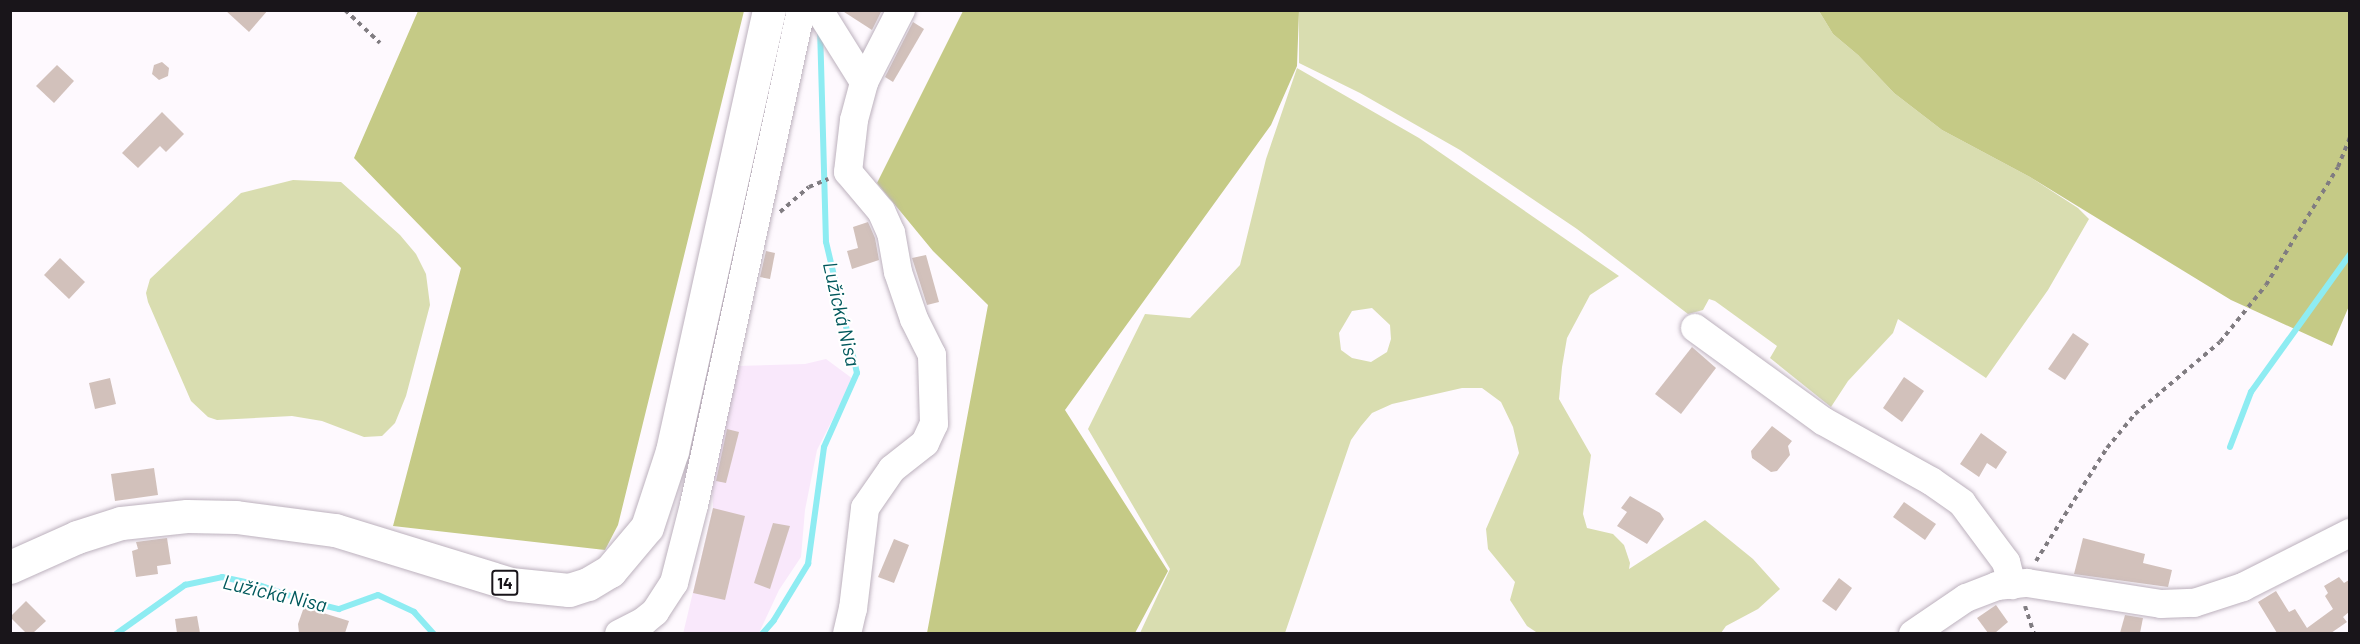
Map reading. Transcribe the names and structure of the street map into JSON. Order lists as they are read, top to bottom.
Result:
{
  "streets": {
    "main road": ["14"]
  },
  "water": ["Lužická Nisa"]
}
